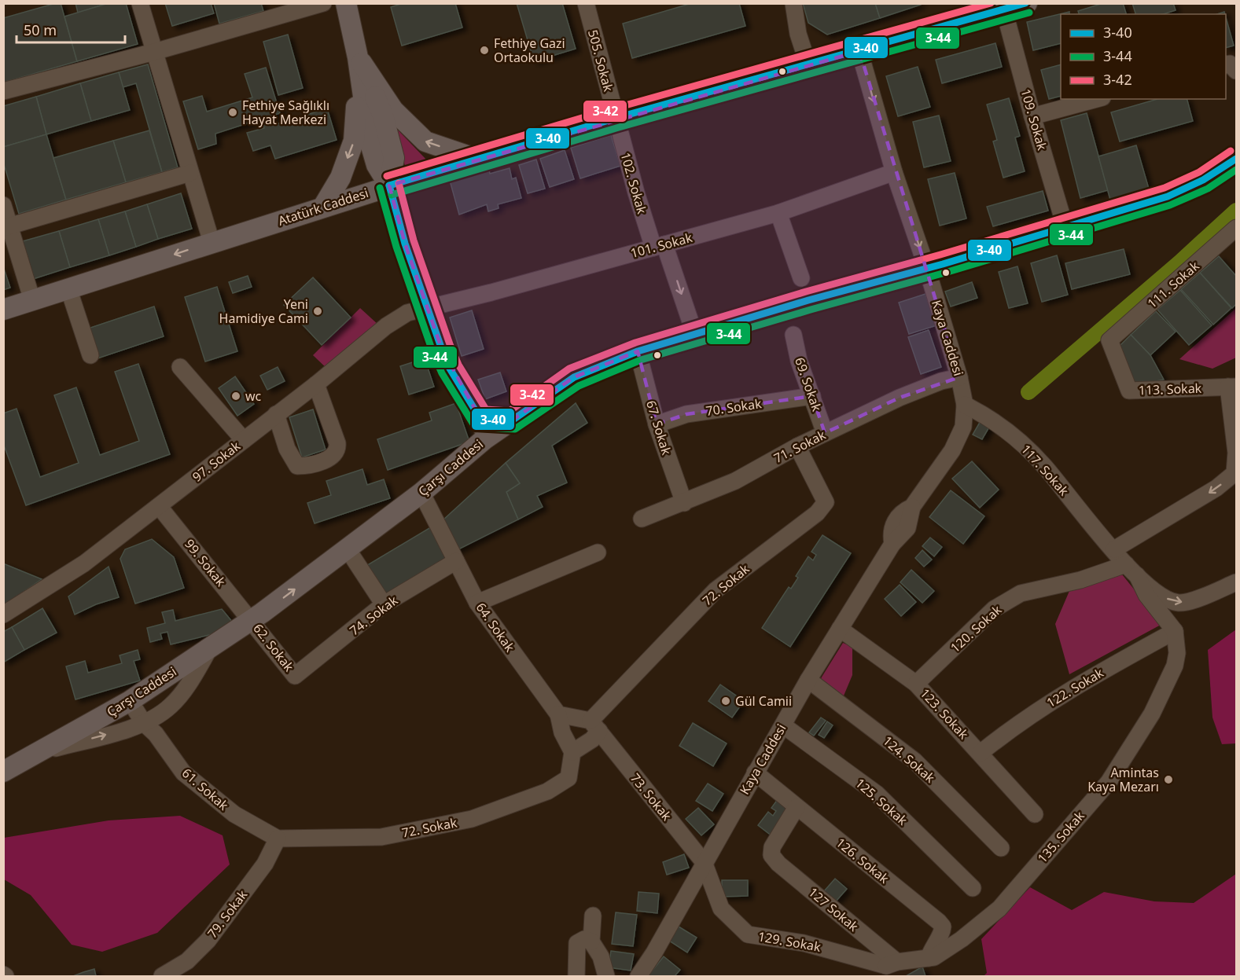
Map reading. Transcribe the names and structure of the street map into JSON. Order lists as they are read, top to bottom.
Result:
{
  "streets": {
    "main road": ["Atatürk Caddesi", "Çarşı Caddesi"],
    "street": [
      "505. Sokak",
      "109. Sokak",
      "102. Sokak",
      "101. Sokak",
      "111. Sokak",
      "Kaya Caddesi",
      "69. Sokak",
      "113. Sokak",
      "70. Sokak",
      "67. Sokak",
      "71. Sokak",
      "97. Sokak",
      "117. Sokak",
      "99. Sokak",
      "72. Sokak",
      "74. Sokak",
      "64. Sokak",
      "120. Sokak",
      "62. Sokak",
      "122. Sokak",
      "123. Sokak",
      "124. Sokak",
      "61. Sokak",
      "73. Sokak",
      "125. Sokak",
      "135. Sokak",
      "126. Sokak",
      "127 Sokak",
      "79. Sokak",
      "129. Sokak"
    ]
  },
  "crossings": [
    ["505. Sokak", "102. Sokak"],
    ["505. Sokak", "Atatürk Caddesi"],
    ["109. Sokak", "Atatürk Caddesi"],
    ["109. Sokak", "Çarşı Caddesi"],
    ["102. Sokak", "Atatürk Caddesi"],
    ["102. Sokak", "101. Sokak"],
    ["102. Sokak", "Çarşı Caddesi"],
    ["Atatürk Caddesi", "Kaya Caddesi"],
    ["101. Sokak", "Kaya Caddesi"],
    ["101. Sokak", "97. Sokak"],
    ["111. Sokak", "113. Sokak"],
    ["Kaya Caddesi", "71. Sokak"],
    ["Kaya Caddesi", "Çarşı Caddesi"],
    ["Kaya Caddesi", "117. Sokak"],
    ["Kaya Caddesi", "123. Sokak"],
    ["Kaya Caddesi", "124. Sokak"],
    ["Kaya Caddesi", "73. Sokak"],
    ["Kaya Caddesi", "125. Sokak"],
    ["Kaya Caddesi", "126. Sokak"],
    ["Kaya Caddesi", "129. Sokak"],
    ["69. Sokak", "70. Sokak"],
    ["69. Sokak", "71. Sokak"],
    ["70. Sokak", "67. Sokak"],
    ["67. Sokak", "71. Sokak"],
    ["67. Sokak", "Çarşı Caddesi"],
    ["71. Sokak", "72. Sokak"],
    ["97. Sokak", "99. Sokak"],
    ["Çarşı Caddesi", "99. Sokak"],
    ["Çarşı Caddesi", "64. Sokak"],
    ["Çarşı Caddesi", "62. Sokak"],
    ["Çarşı Caddesi", "61. Sokak"],
    ["117. Sokak", "120. Sokak"],
    ["99. Sokak", "62. Sokak"],
    ["72. Sokak", "61. Sokak"],
    ["72. Sokak", "73. Sokak"],
    ["72. Sokak", "79. Sokak"],
    ["74. Sokak", "64. Sokak"],
    ["74. Sokak", "62. Sokak"],
    ["120. Sokak", "123. Sokak"],
    ["122. Sokak", "123. Sokak"],
    ["122. Sokak", "135. Sokak"],
    ["61. Sokak", "79. Sokak"],
    ["73. Sokak", "129. Sokak"],
    ["135. Sokak", "126. Sokak"],
    ["135. Sokak", "127 Sokak"],
    ["135. Sokak", "129. Sokak"],
    ["126. Sokak", "127 Sokak"],
    ["127 Sokak", "129. Sokak"]
  ],
  "places": [
    "Fethiye Gazi Ortaokulu",
    "Fethiye Sağlıklı Hayat Merkezi",
    "Yeni Hamidiye Cami",
    "wc",
    "Gül Camii",
    "Amintas Kaya Mezarı"
  ],
  "lines": ["transit line 3-40", "transit line 3-42", "transit line 3-44"],
  "legend": ["3-40", "3-44", "3-42"],
  "scale_bar": "50 m"
}
